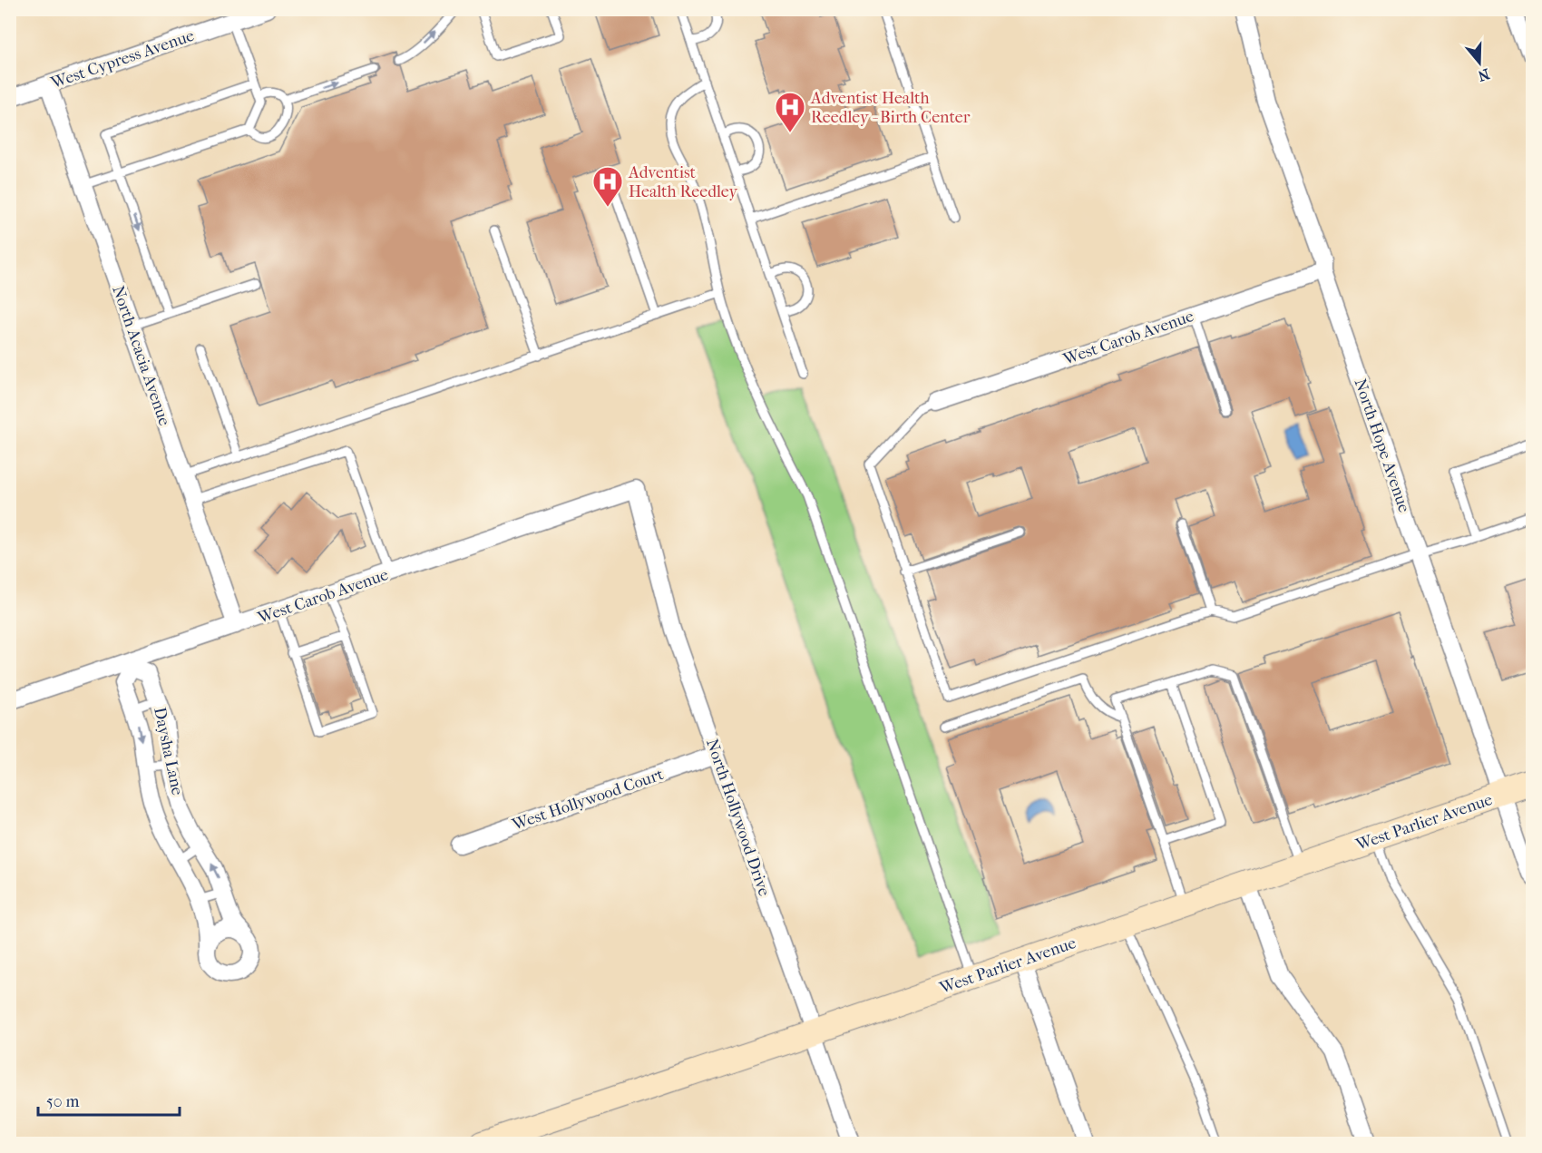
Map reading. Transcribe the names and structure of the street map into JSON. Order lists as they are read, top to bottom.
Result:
{
  "streets": {
    "street": [
      "West Cypress Avenue",
      "West Carob Avenue",
      "North Acacia Avenue",
      "North Hope Avenue",
      "Daysha Lane",
      "West Hollywood Court",
      "North Hollywood Drive",
      "West Parlier Avenue"
    ]
  },
  "crossings": [
    ["West Cypress Avenue", "North Acacia Avenue"],
    ["West Carob Avenue", "North Acacia Avenue"],
    ["West Carob Avenue", "North Hope Avenue"],
    ["West Carob Avenue", "Daysha Lane"],
    ["West Carob Avenue", "North Hollywood Drive"],
    ["North Hope Avenue", "West Parlier Avenue"],
    ["West Hollywood Court", "North Hollywood Drive"],
    ["North Hollywood Drive", "West Parlier Avenue"]
  ],
  "places": {
    "hospital": ["Adventist Health Reedley - Birth Center", "Adventist Health Reedley"]
  },
  "scale_bar": "50 m",
  "north": "bottom"
}
